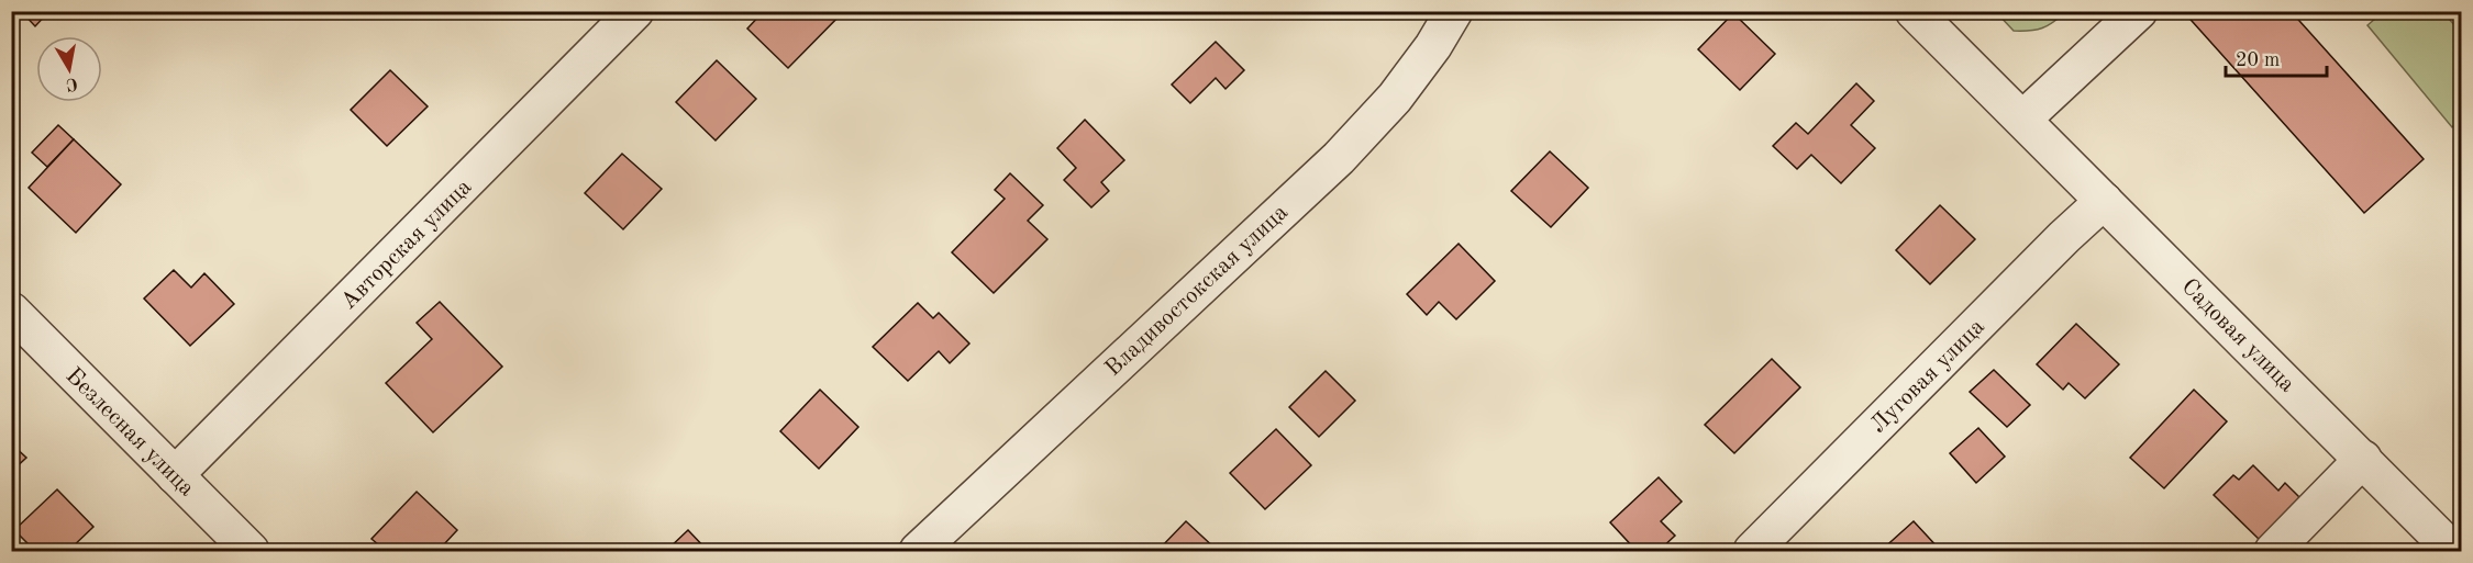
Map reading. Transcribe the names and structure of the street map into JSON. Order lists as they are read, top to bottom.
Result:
{
  "streets": {
    "street": [
      "Авторская улица",
      "Владивостокская улица",
      "Садовая улица",
      "Луговая улица",
      "Безлесная улица"
    ]
  },
  "crossings": [
    ["Авторская улица", "Безлесная улица"],
    ["Садовая улица", "Луговая улица"]
  ],
  "scale_bar": "20 m",
  "north": "bottom"
}
